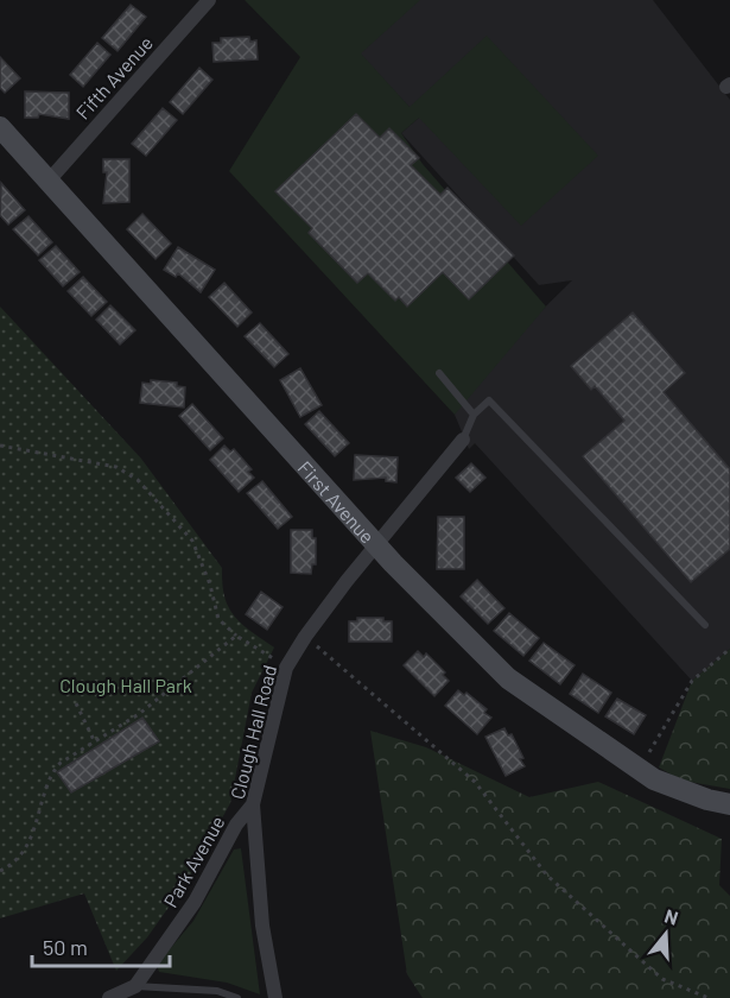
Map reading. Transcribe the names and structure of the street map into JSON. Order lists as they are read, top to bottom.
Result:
{
  "streets": {
    "main road": ["First Avenue"],
    "street": ["Fifth Avenue", "Clough Hall Road", "Park Avenue"]
  },
  "crossings": [
    ["Fifth Avenue", "First Avenue"],
    ["First Avenue", "Clough Hall Road"],
    ["Clough Hall Road", "Park Avenue"]
  ],
  "parks": ["Clough Hall Park"],
  "scale_bar": "50 m",
  "north": "top"
}
